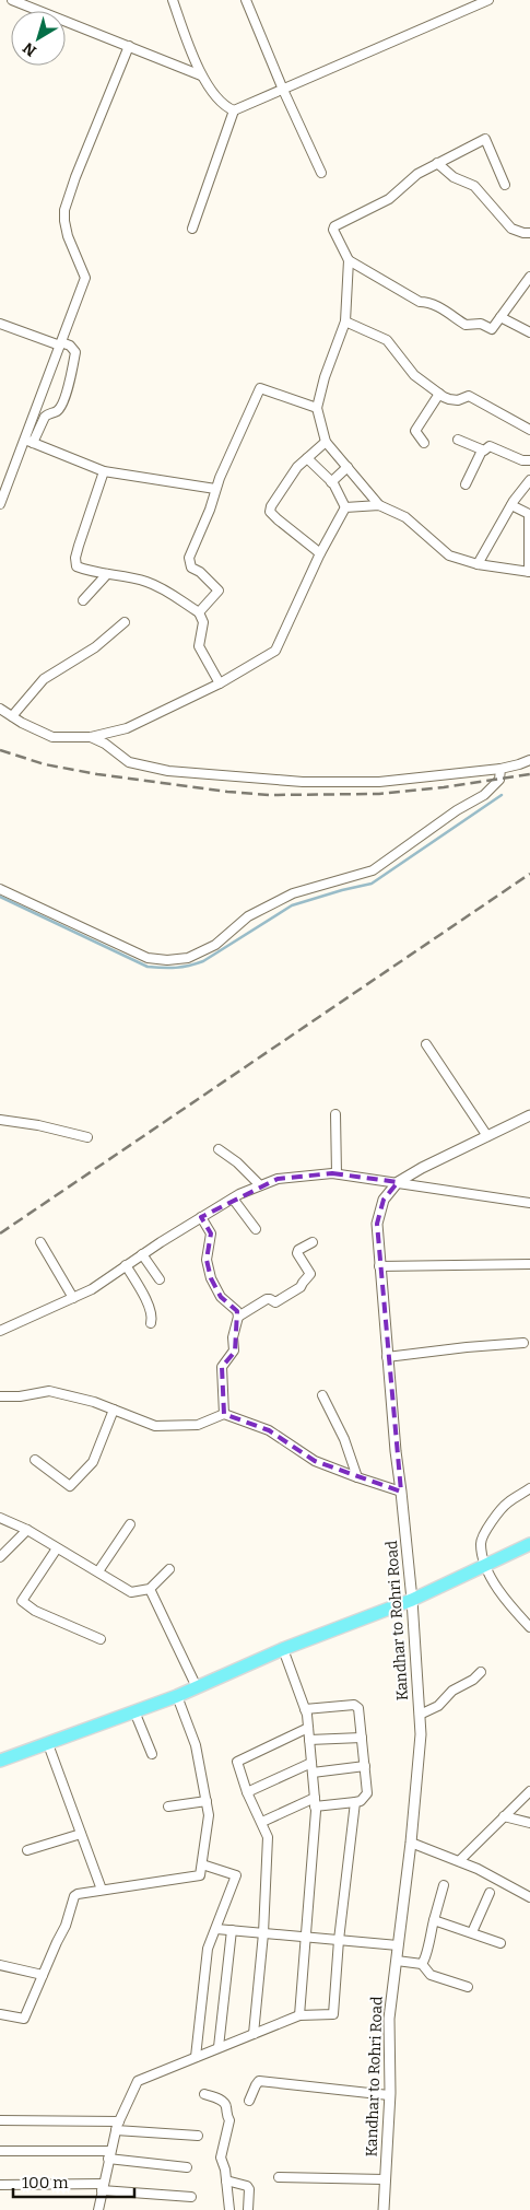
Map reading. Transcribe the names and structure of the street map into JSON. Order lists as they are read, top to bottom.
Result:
{
  "streets": {
    "street": ["Kandhar to Rohri Road"]
  },
  "scale_bar": "100 m",
  "north": "bottom left"
}
